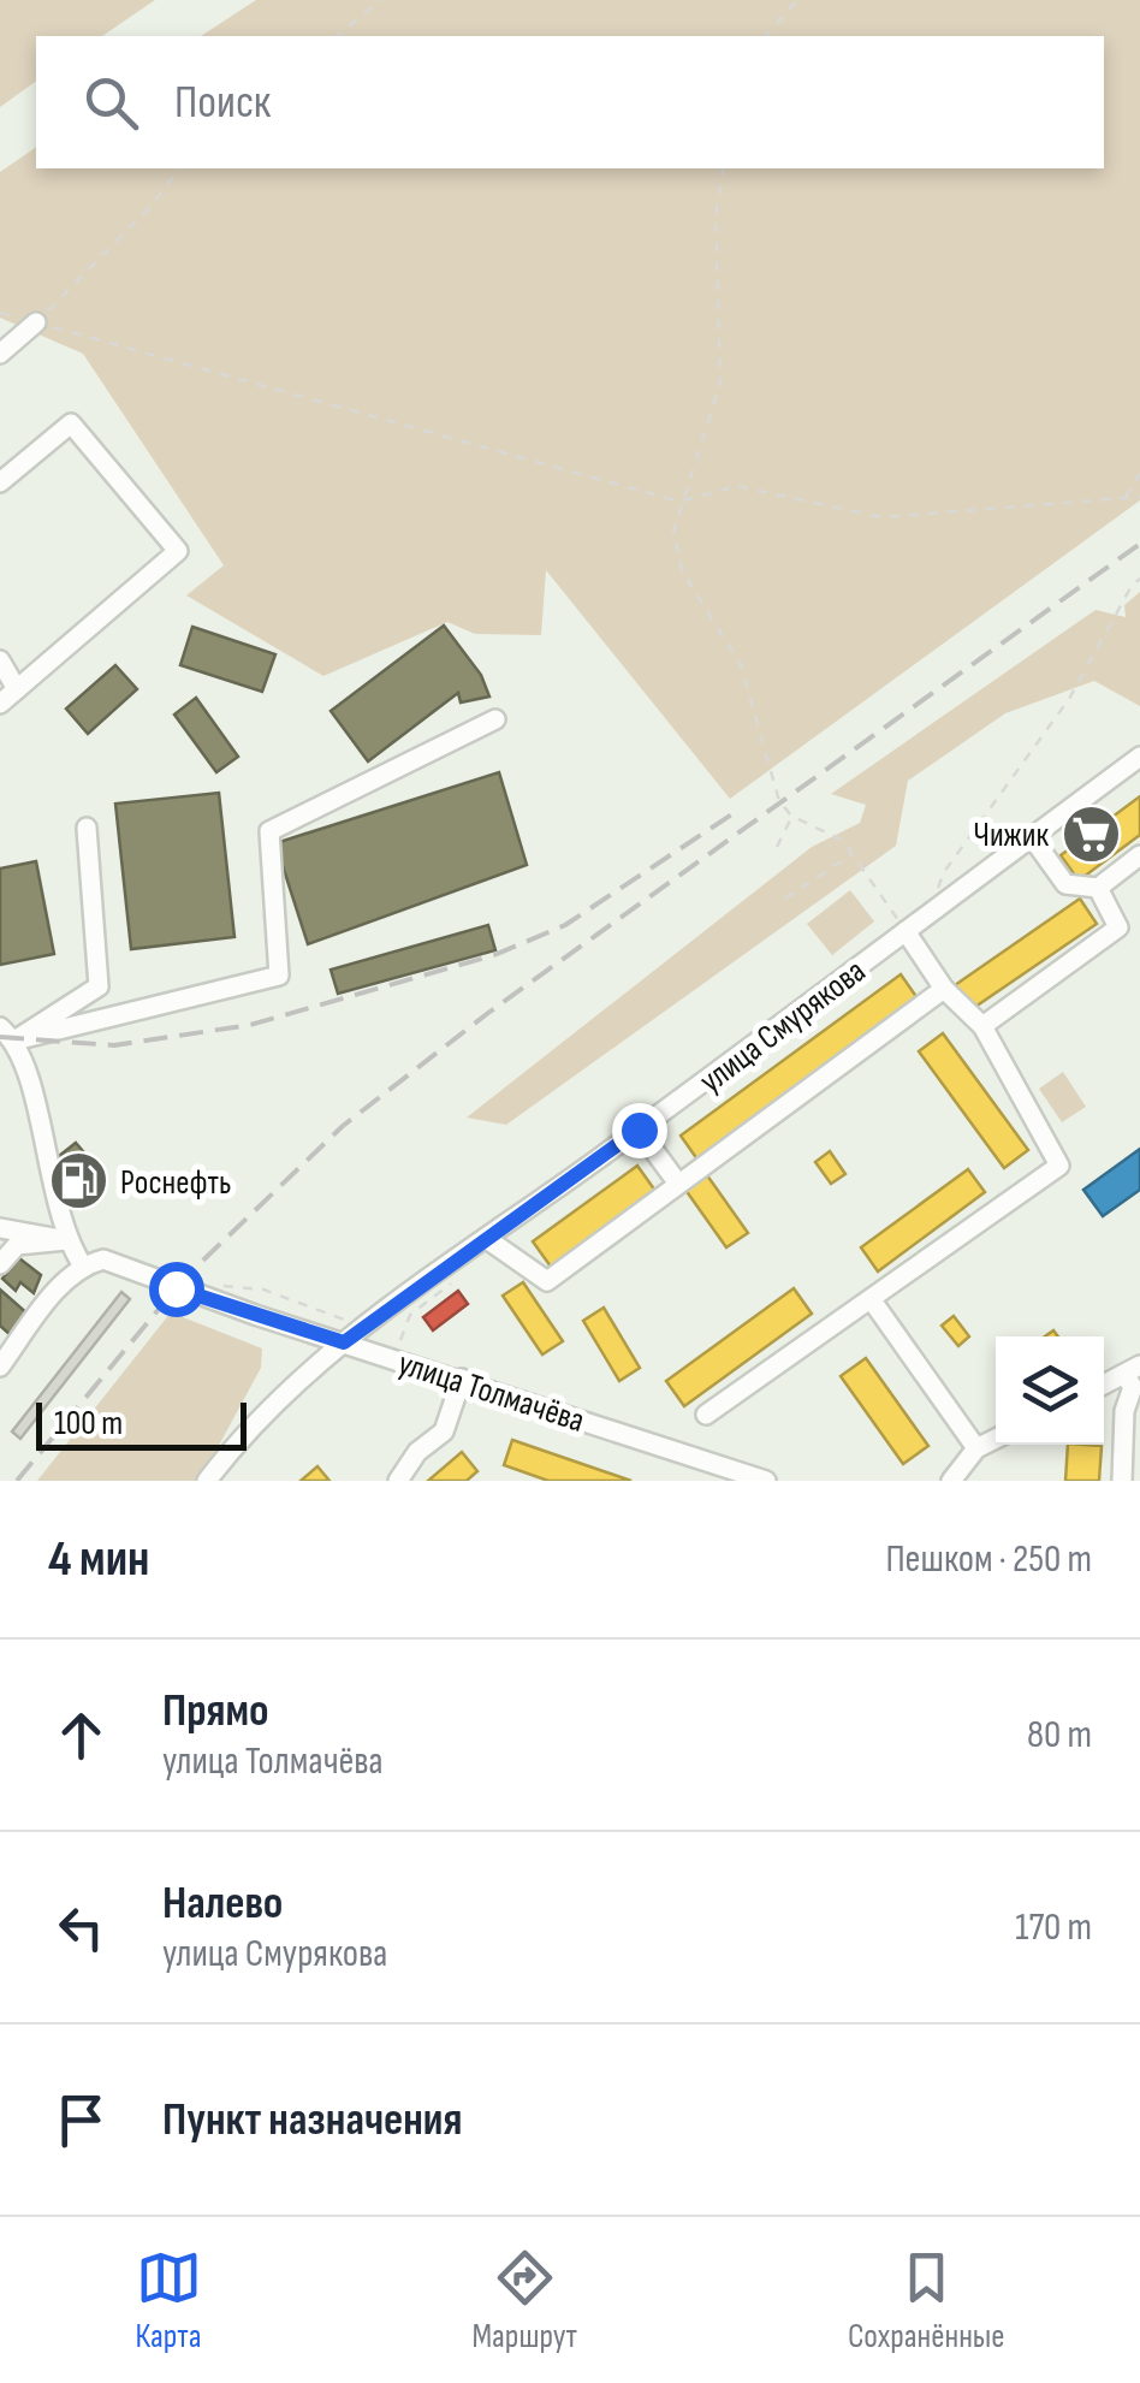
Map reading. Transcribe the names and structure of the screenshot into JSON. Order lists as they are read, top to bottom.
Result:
{
  "streets": {
    "street": ["улица Смурякова", "улица Толмачёва"]
  },
  "crossings": [
    ["улица Смурякова", "улица Толмачёва"]
  ],
  "places": {
    "supermarket": ["Чижик"],
    "fuel station": ["Роснефть"]
  },
  "scale_bar": "100 m",
  "page": {
    "search": "Поиск",
    "scale": "100 m",
    "heading": ["4 мин", "Пешком · 250 m"],
    "list": [
      ["Прямо", "улица Толмачёва", "80 m"],
      ["Налево", "улица Смурякова", "170 m"],
      "Пункт назначения"
    ],
    "nav": ["Карта", "Маршрут", "Сохранённые"]
  }
}
